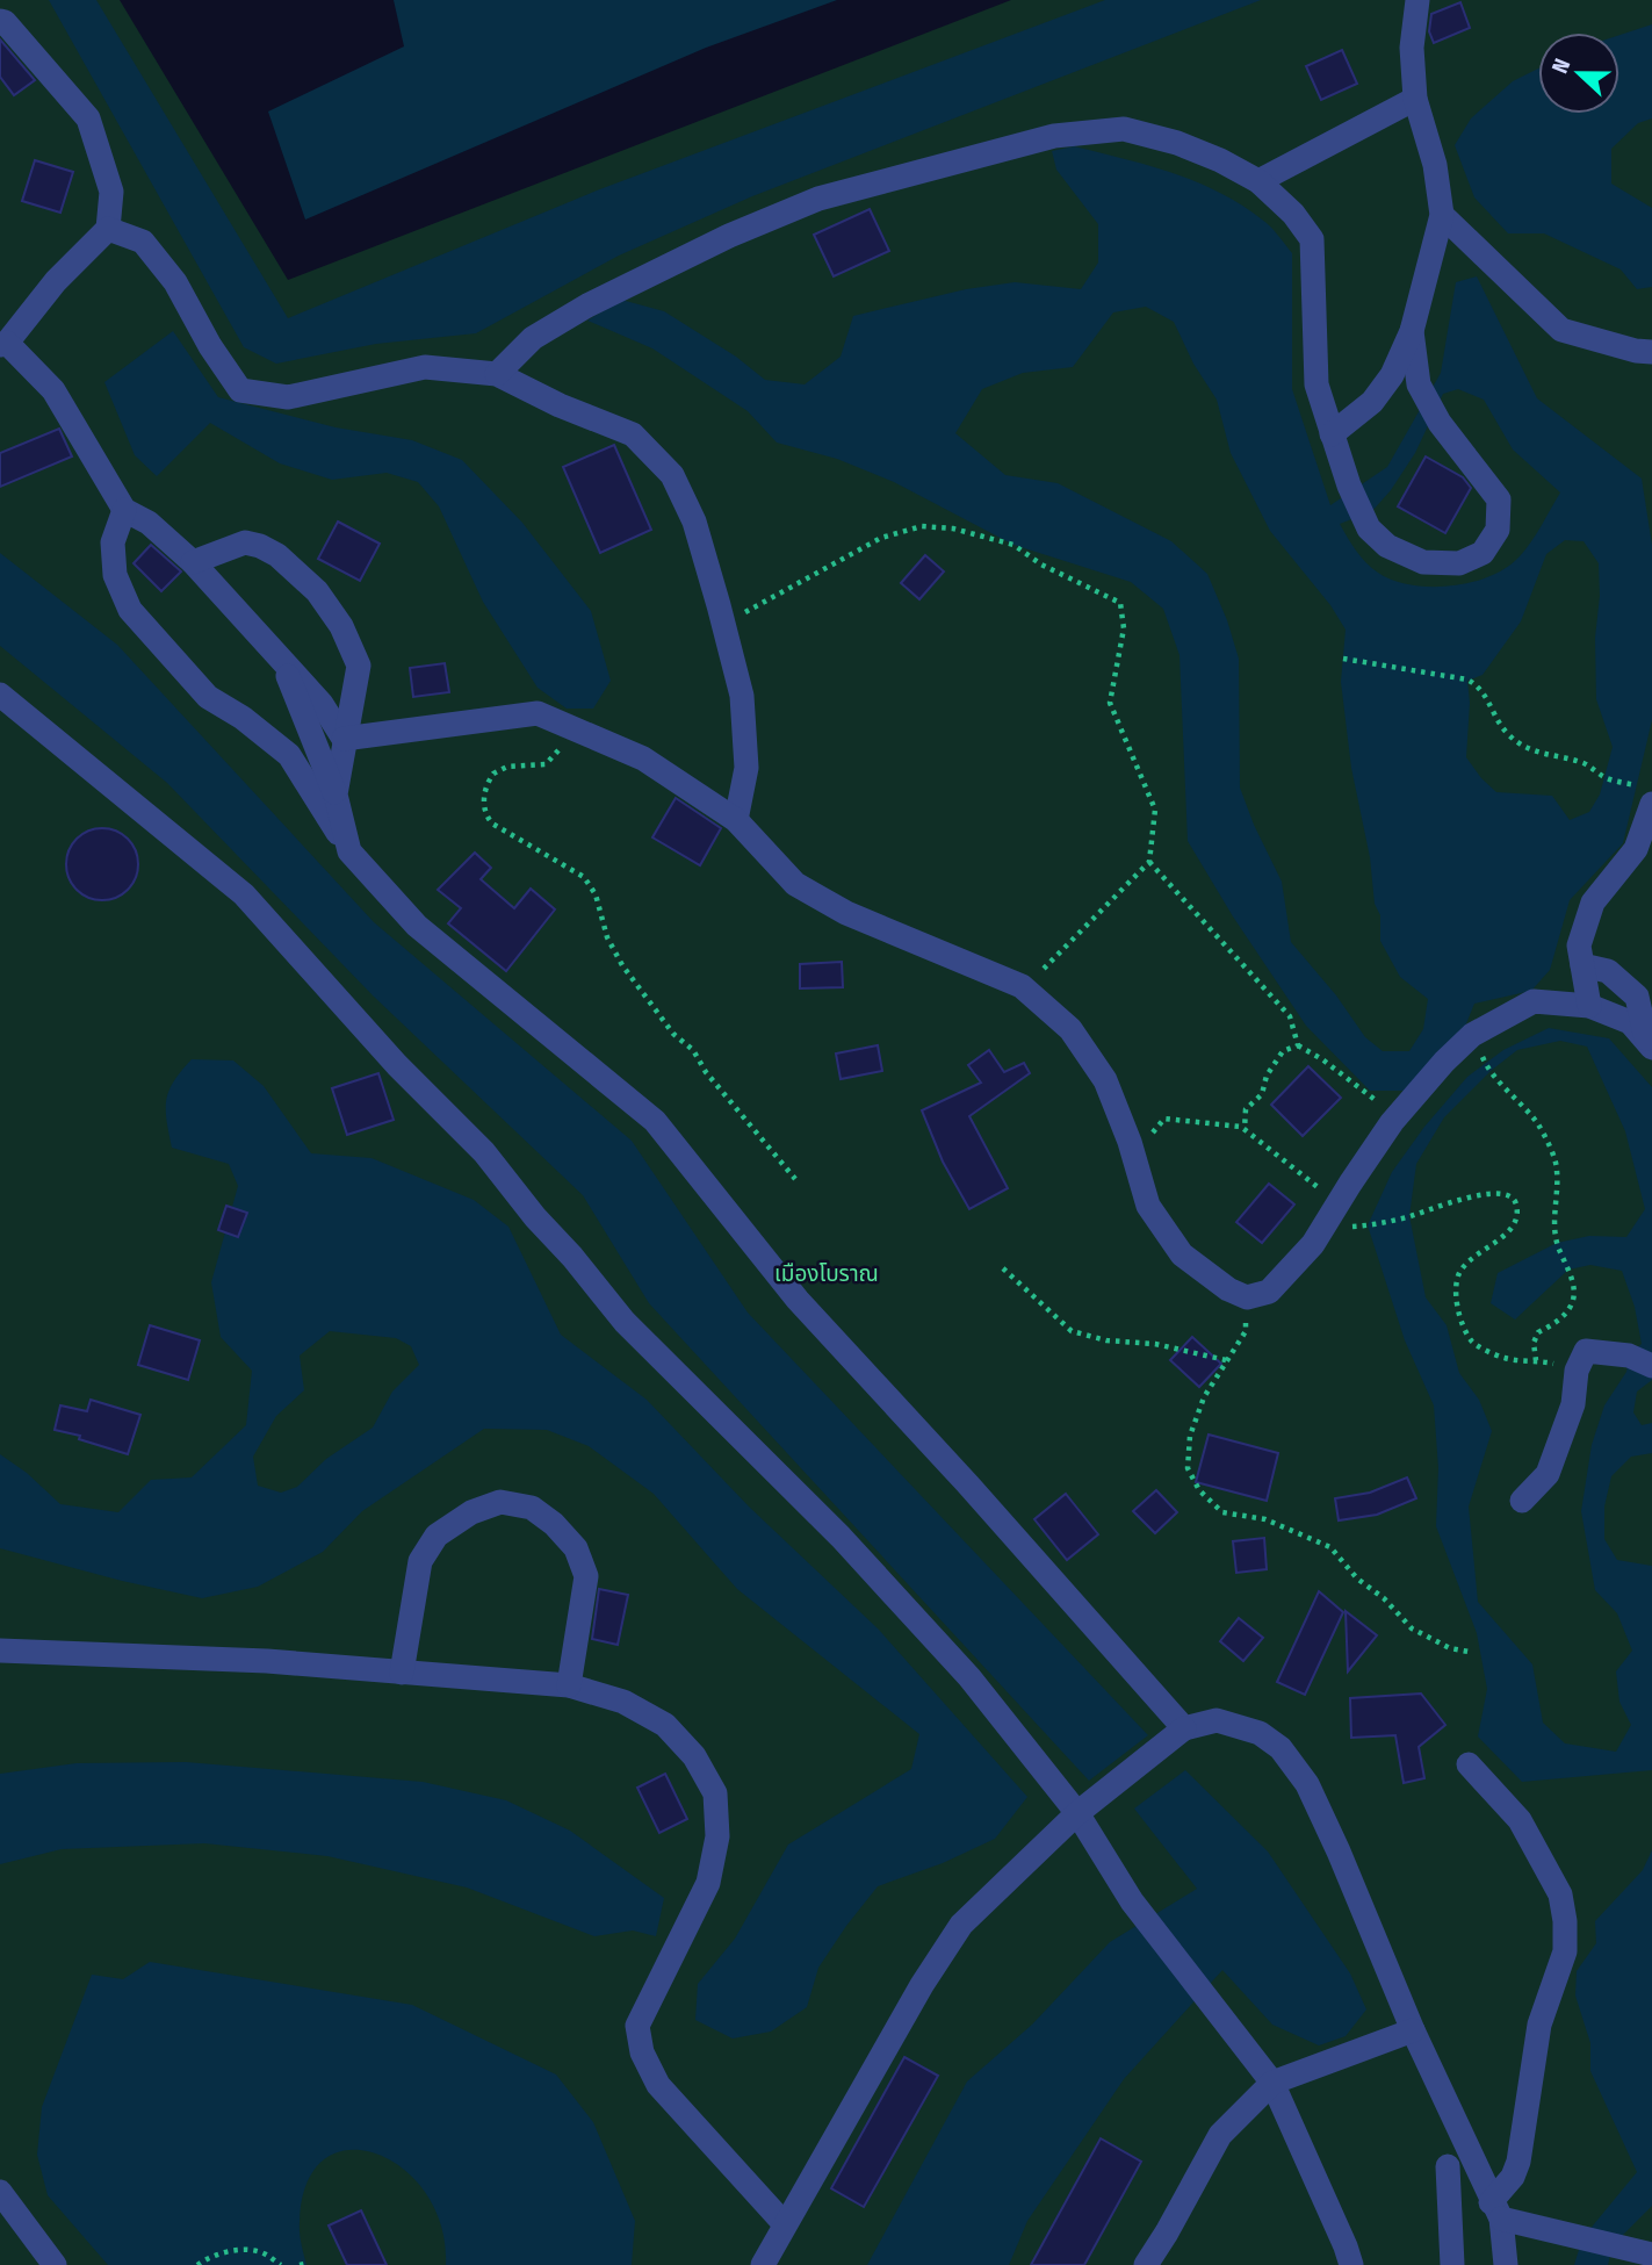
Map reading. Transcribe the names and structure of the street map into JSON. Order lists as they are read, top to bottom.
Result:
{
  "parks": ["เมืองโบราณ"],
  "north": "left"
}
